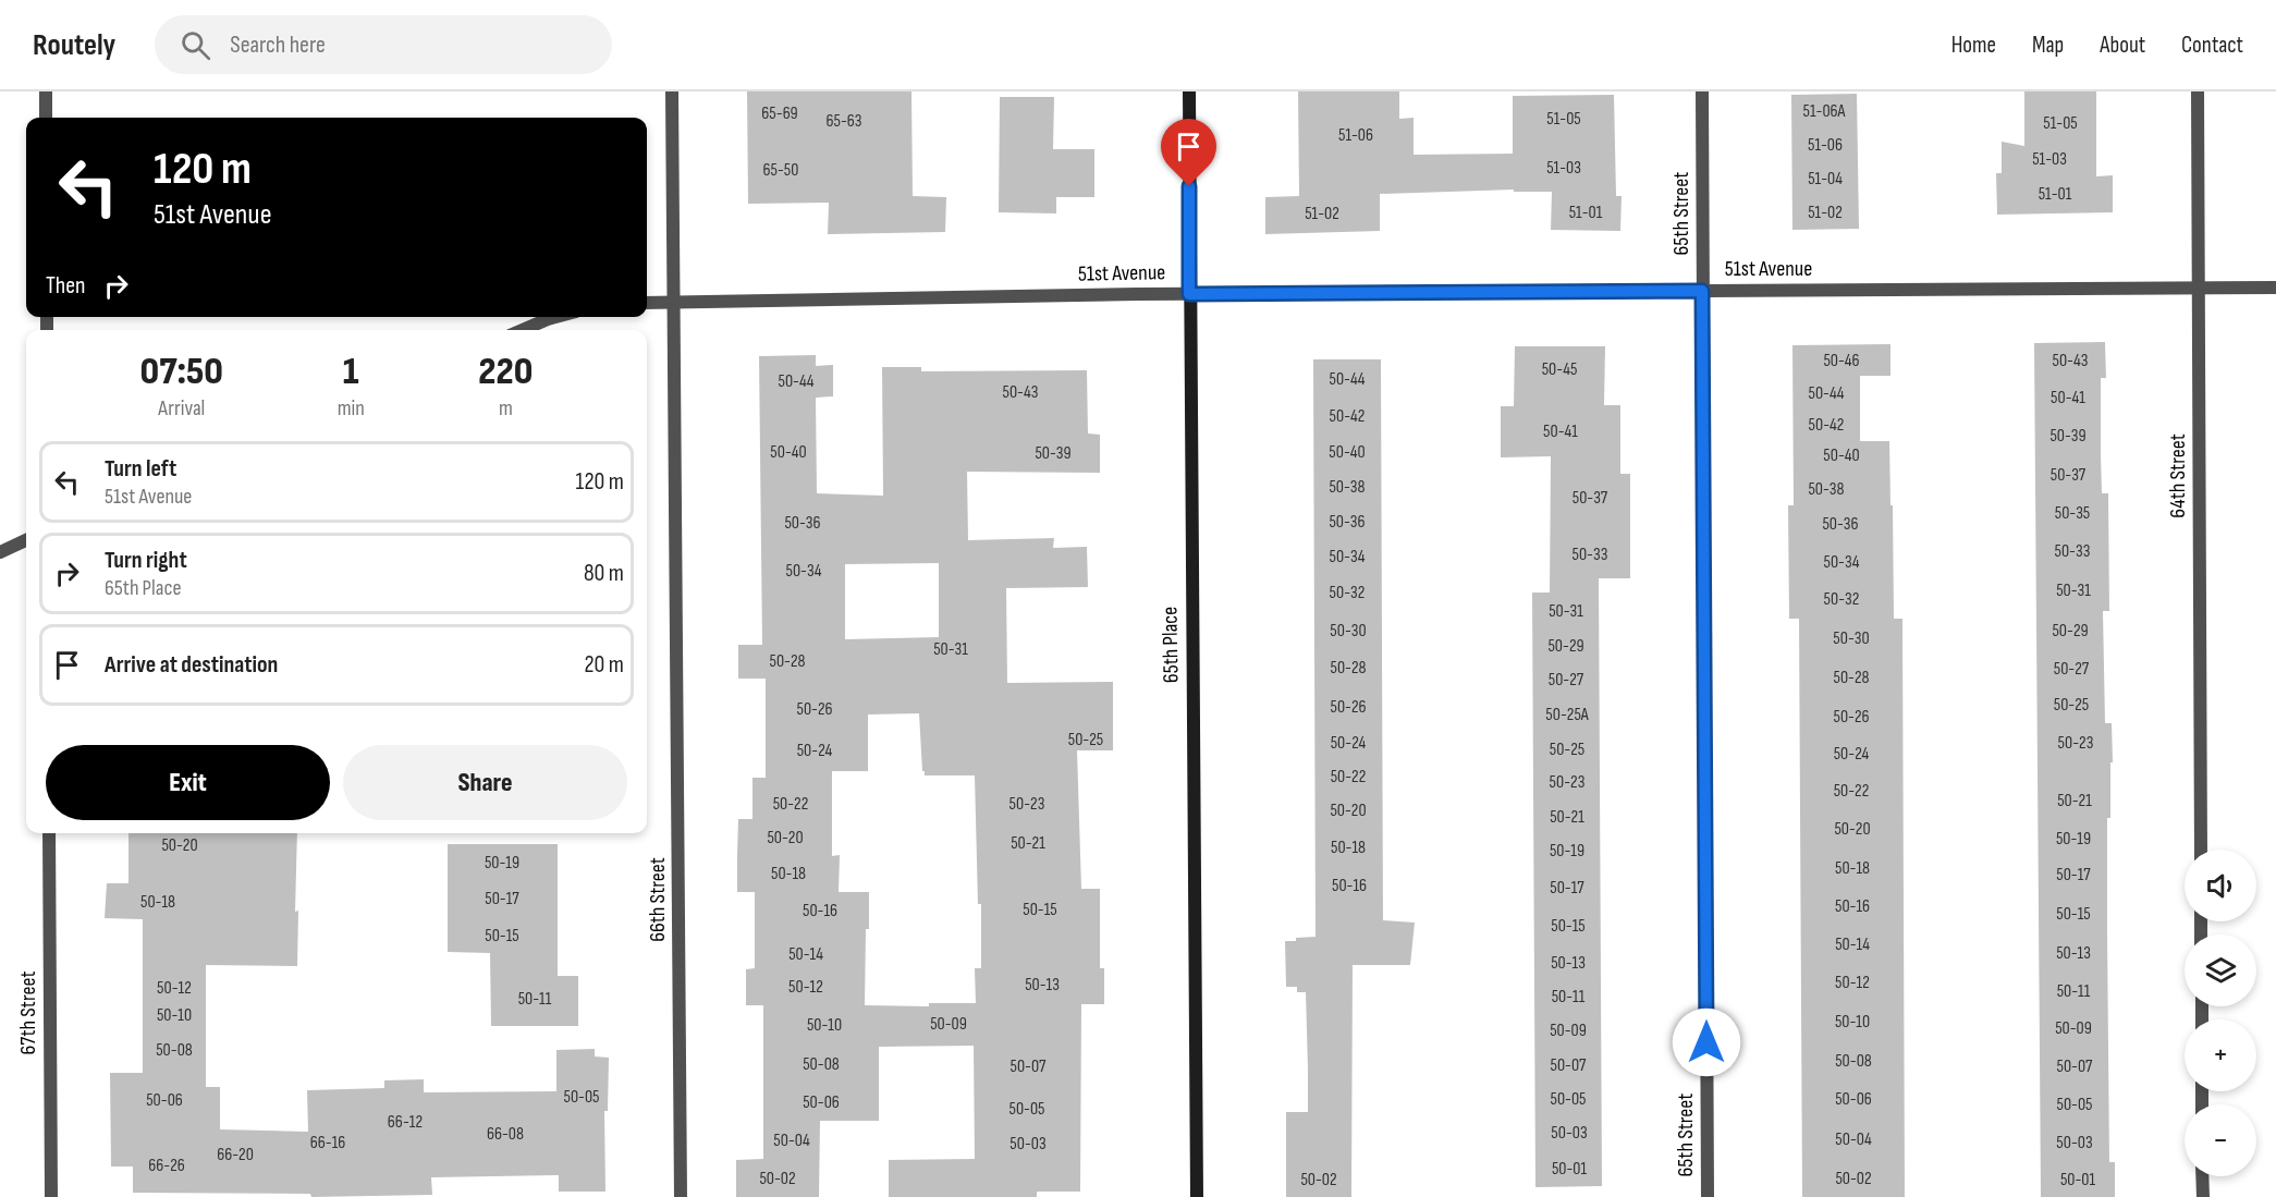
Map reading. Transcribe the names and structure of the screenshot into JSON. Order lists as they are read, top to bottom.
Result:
{
  "streets": {
    "street": [
      "65th Street",
      "51st Avenue",
      "64th Street",
      "65th Place",
      "66th Street",
      "67th Street"
    ]
  },
  "crossings": [
    ["65th Street", "51st Avenue"],
    ["51st Avenue", "64th Street"],
    ["51st Avenue", "65th Place"],
    ["51st Avenue", "66th Street"]
  ],
  "house_numbers": [
    "51-06A",
    "65-69",
    "51-05",
    "65-63",
    "51-05",
    "51-06",
    "51-06",
    "51-03",
    "51-03",
    "65-50",
    "51-04",
    "51-01",
    "51-01",
    "51-02",
    "51-02",
    "50-46",
    "50-43",
    "50-45",
    "50-44",
    "50-44",
    "50-43",
    "50-44",
    "50-41",
    "50-42",
    "50-42",
    "50-41",
    "50-39",
    "50-40",
    "50-40",
    "50-39",
    "50-40",
    "50-37",
    "50-38",
    "50-38",
    "50-37",
    "50-35",
    "50-36",
    "50-36",
    "50-36",
    "50-33",
    "50-33",
    "50-34",
    "50-34",
    "50-34",
    "50-31",
    "50-32",
    "50-32",
    "50-31",
    "50-30",
    "50-29",
    "50-30",
    "50-29",
    "50-31",
    "50-28",
    "50-28",
    "50-27",
    "50-28",
    "50-27",
    "50-25",
    "50-26",
    "50-26",
    "50-25A",
    "50-26",
    "50-25",
    "50-24",
    "50-23",
    "50-25",
    "50-24",
    "50-24",
    "50-22",
    "50-23",
    "50-22",
    "50-21",
    "50-22",
    "50-23",
    "50-20",
    "50-21",
    "50-20",
    "50-20",
    "50-19",
    "50-21",
    "50-20",
    "50-18",
    "50-19",
    "50-19",
    "50-18",
    "50-18",
    "50-17",
    "50-16",
    "50-17",
    "50-17",
    "50-18",
    "50-16",
    "50-15",
    "50-16",
    "50-15",
    "50-15",
    "50-15",
    "50-14",
    "50-13",
    "50-14",
    "50-13",
    "50-12",
    "50-13",
    "50-12",
    "50-12",
    "50-11",
    "50-11",
    "50-11",
    "50-10",
    "50-10",
    "50-09",
    "50-10",
    "50-09",
    "50-09",
    "50-08",
    "50-08",
    "50-08",
    "50-07",
    "50-07",
    "50-07",
    "50-05",
    "50-05",
    "50-06",
    "50-06",
    "50-06",
    "50-05",
    "50-05",
    "66-12",
    "50-03",
    "66-08",
    "50-04",
    "50-04",
    "66-16",
    "50-03",
    "50-03",
    "66-20",
    "66-26",
    "50-01",
    "50-02",
    "50-02",
    "50-02",
    "50-01"
  ],
  "page": {
    "header": "Routely",
    "search": "Search here",
    "nav": [
      "Home",
      "Map",
      "About",
      "Contact"
    ],
    "turn": ["120 m", "51st Avenue"],
    "then": "Then",
    "eta": [
      "07:50",
      "Arrival",
      "1",
      "min",
      "220",
      "m"
    ],
    "list": [
      {
        "name": "Turn left",
        "note": "51st Avenue",
        "value": "120 m"
      },
      {
        "name": "Turn right",
        "note": "65th Place",
        "value": "80 m"
      },
      {
        "name": "Arrive at destination",
        "value": "20 m"
      }
    ],
    "buttons": ["Exit", "Share"],
    "map_buttons": ["+", "−"]
  }
}
